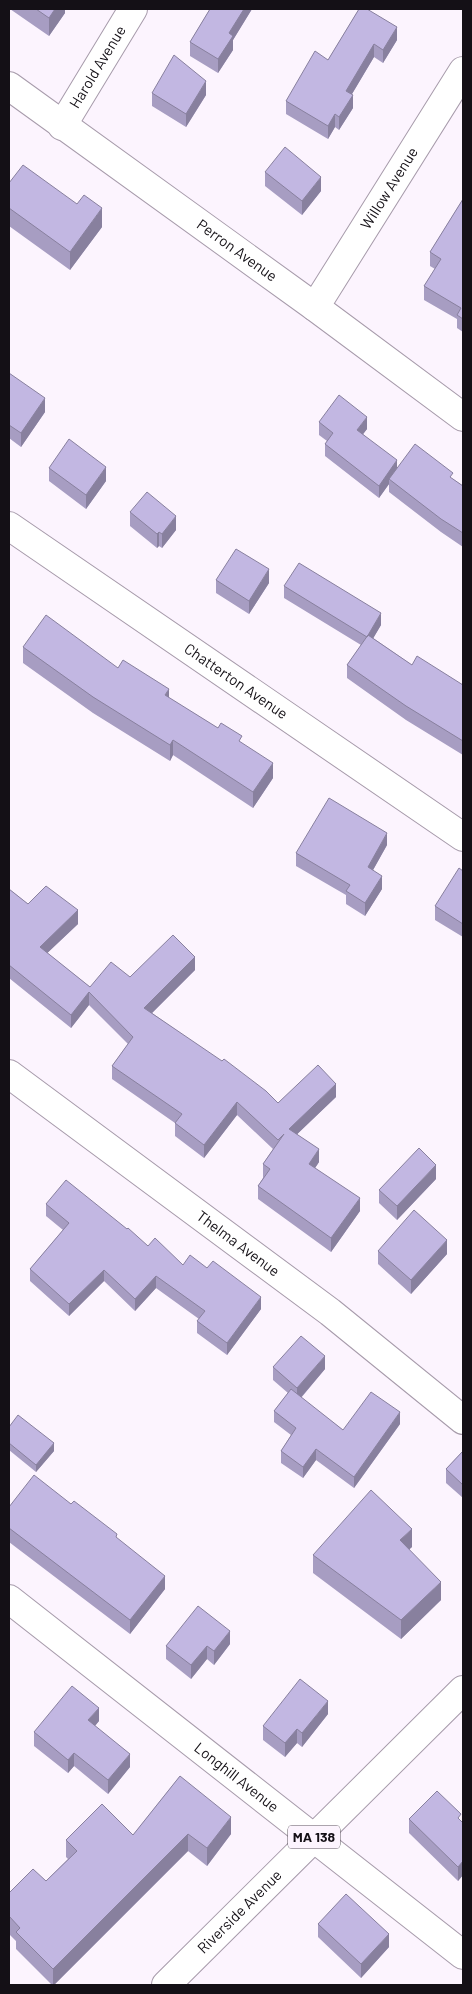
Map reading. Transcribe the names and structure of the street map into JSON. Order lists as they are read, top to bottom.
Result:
{
  "streets": {
    "street": [
      "Harold Avenue",
      "Willow Avenue",
      "Perron Avenue",
      "Chatterton Avenue",
      "Thelma Avenue",
      "Longhill Avenue",
      "MA 138",
      "Riverside Avenue"
    ]
  },
  "crossings": [
    ["Harold Avenue", "Perron Avenue"],
    ["Willow Avenue", "Perron Avenue"],
    ["Longhill Avenue", "Riverside Avenue"]
  ]
}
